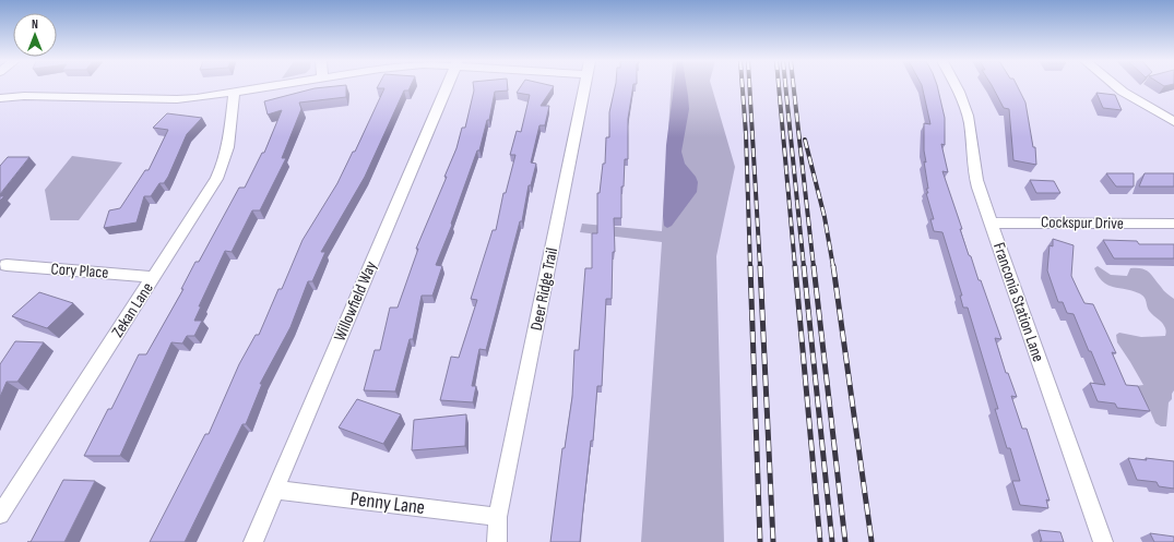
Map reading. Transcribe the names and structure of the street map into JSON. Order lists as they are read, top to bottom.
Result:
{
  "streets": {
    "street": [
      "Cockspur Drive",
      "Cory Place",
      "Deer Ridge Trail",
      "Willowfield Way",
      "Franconia Station Lane",
      "Zekan Lane",
      "Penny Lane"
    ]
  },
  "crossings": [
    ["Cockspur Drive", "Franconia Station Lane"],
    ["Cory Place", "Zekan Lane"],
    ["Deer Ridge Trail", "Penny Lane"],
    ["Willowfield Way", "Penny Lane"]
  ],
  "north": "top"
}
